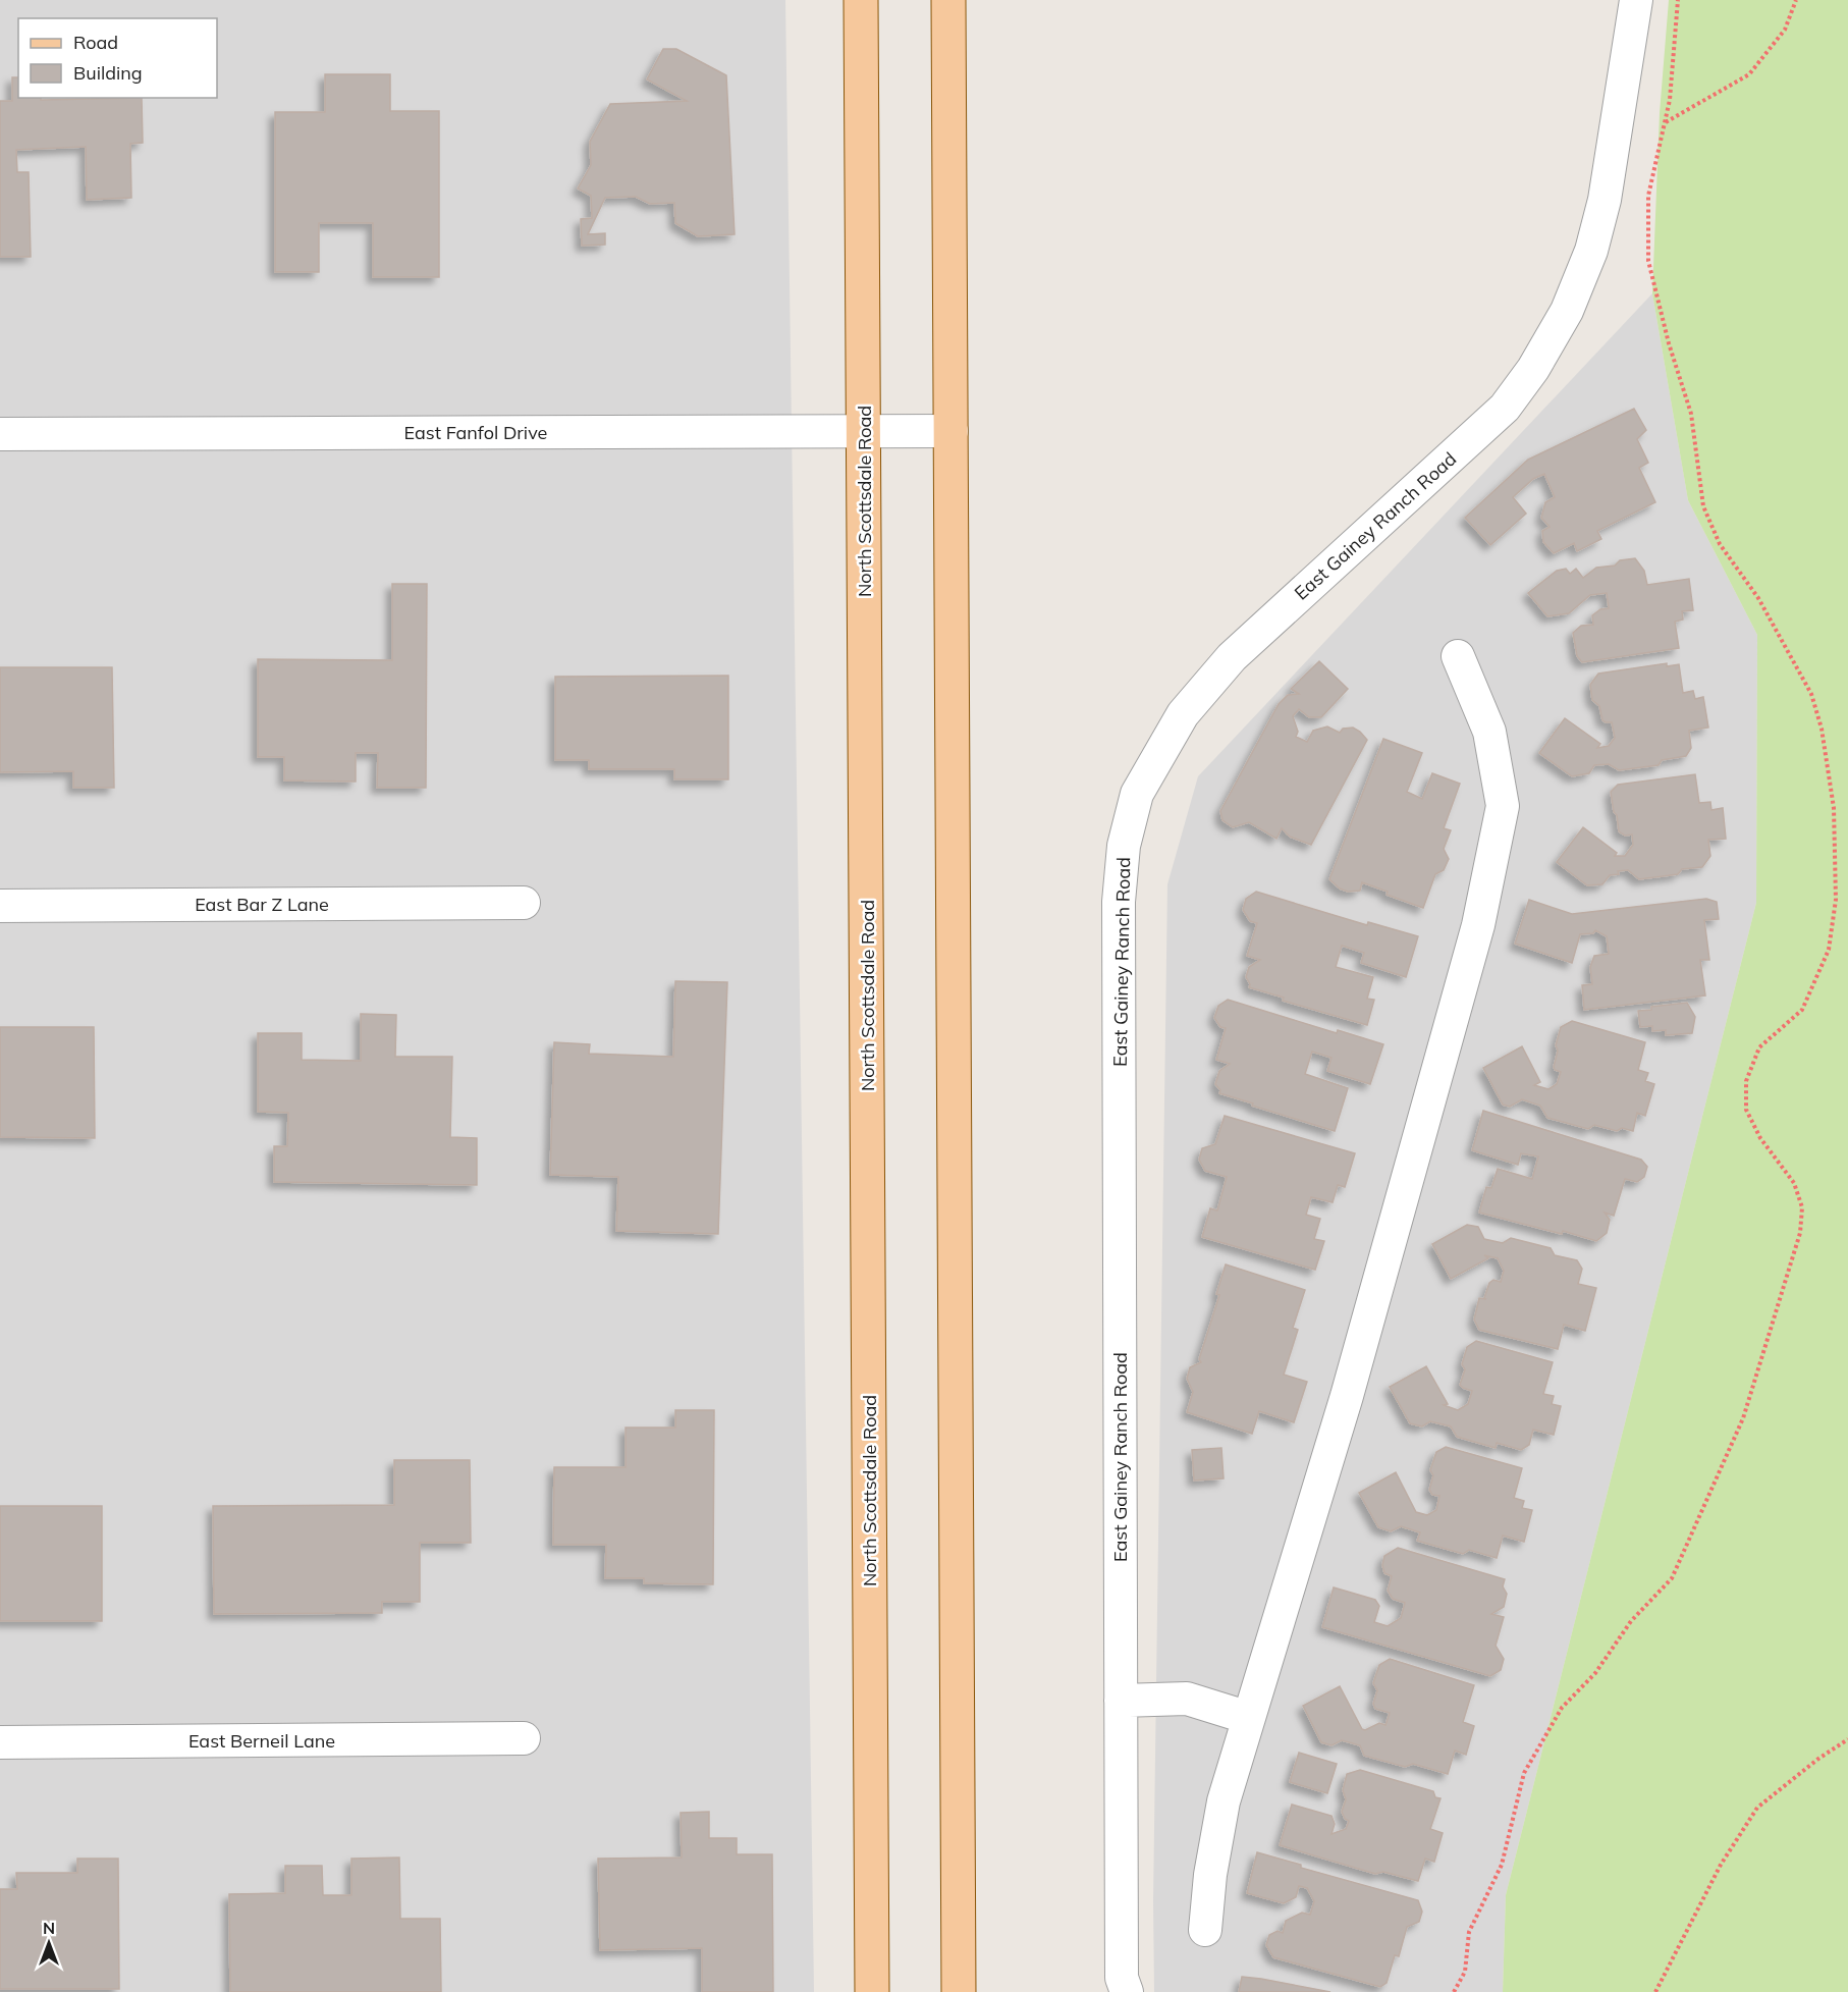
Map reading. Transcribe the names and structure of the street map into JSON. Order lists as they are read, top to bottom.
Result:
{
  "streets": {
    "main road": ["North Scottsdale Road"],
    "street": [
      "East Fanfol Drive",
      "East Gainey Ranch Road",
      "East Bar Z Lane",
      "East Berneil Lane"
    ]
  },
  "crossings": [
    ["East Fanfol Drive", "North Scottsdale Road"]
  ],
  "legend": ["Road", "Building"],
  "north": "top"
}
